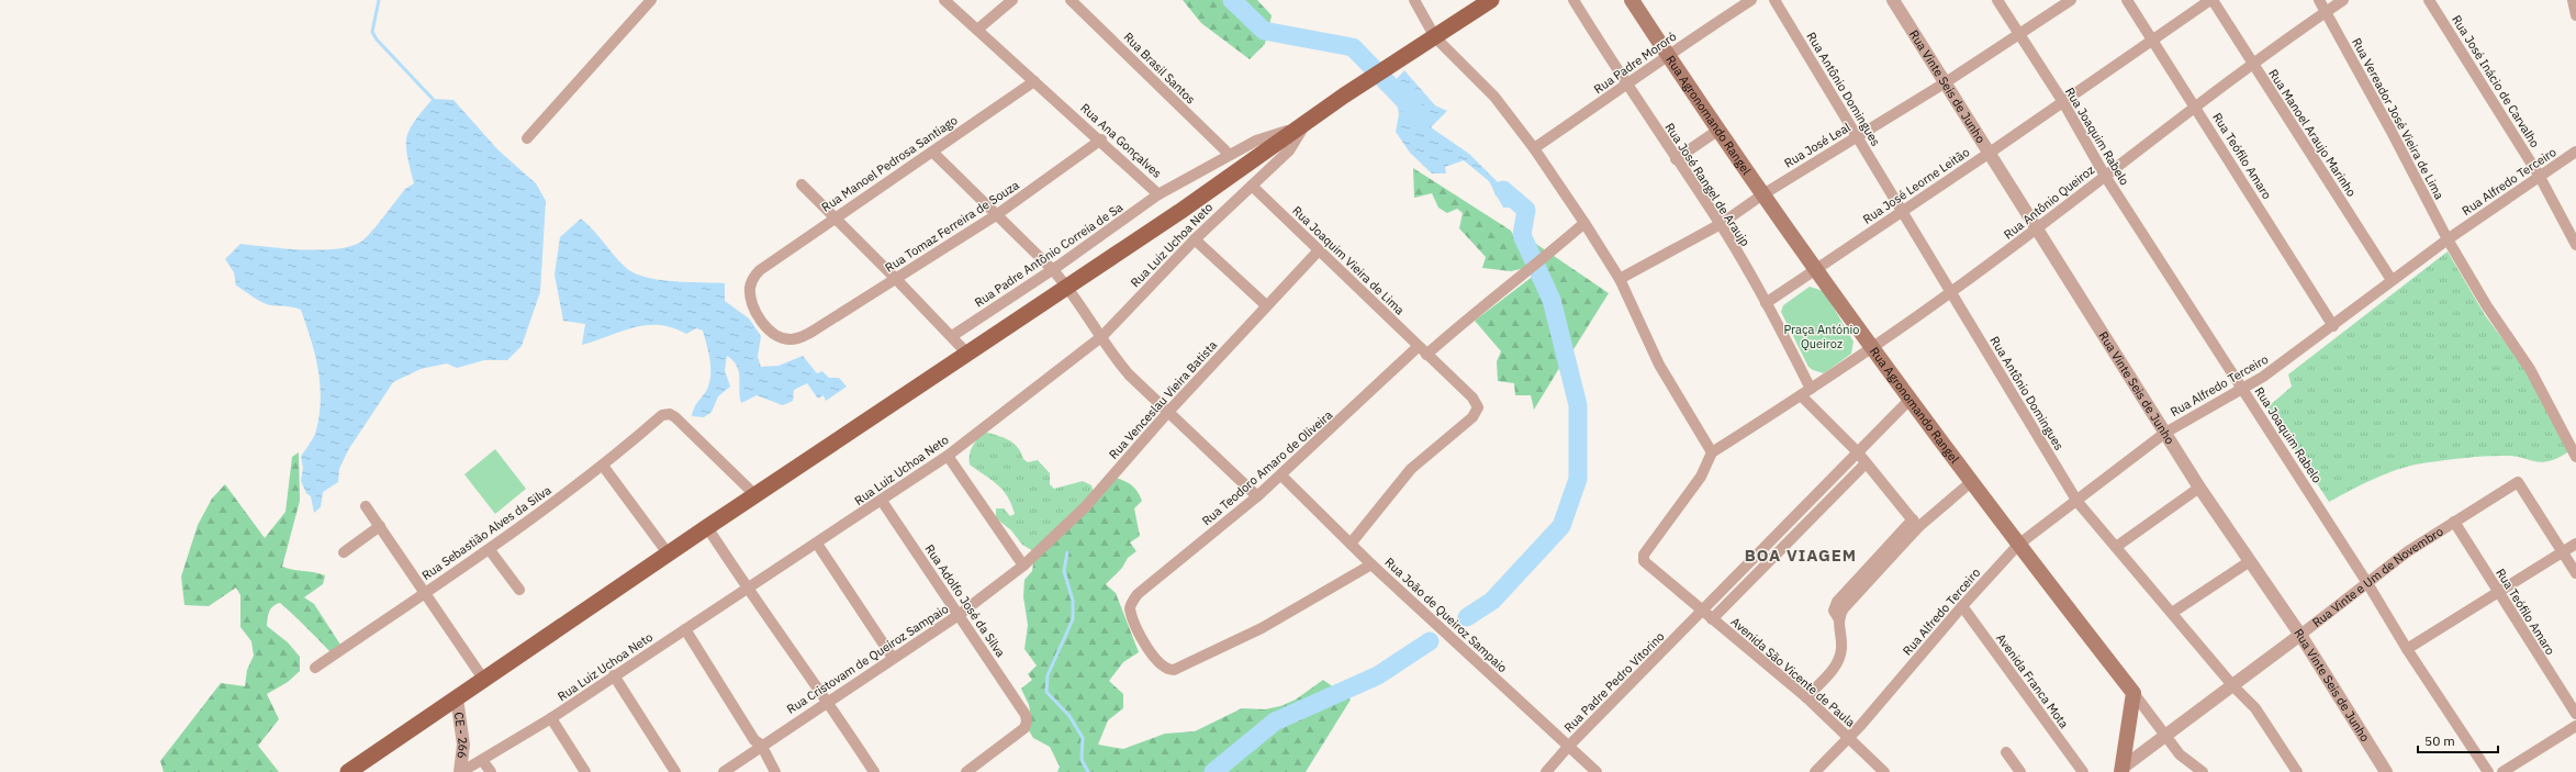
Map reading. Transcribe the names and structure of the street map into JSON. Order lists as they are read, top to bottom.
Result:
{
  "streets": {
    "main road": ["Rua Agronomando Rangel"],
    "street": [
      "Rua Padre Mororó",
      "Rua Brasil Santos",
      "Rua José Inácio de Carvalho",
      "Rua Vinte Seis de Junho",
      "Rua Antônio Domingues",
      "Rua Vereador José Vieira de Lima",
      "Rua Manoel Araujo Marinho",
      "Rua Joaquim Rabelo",
      "Rua Ana Gonçalves",
      "Rua José Leal",
      "Rua Teófilo Amaro",
      "Rua Manoel Pedrosa Santiago",
      "Rua Alfredo Terceiro",
      "Rua José Rangel de Araujp",
      "Rua José Leorne Leitão",
      "Rua Antônio Queiroz",
      "Rua Tomaz Ferreira de Souza",
      "Rua Luiz Uchoa Neto",
      "Rua Padre Antônio Correia de Sa",
      "Rua Joaquim Vieira de Lima",
      "Rua Venceslau Vieira Batista",
      "Rua Teodoro Amaro de Oliveira",
      "Rua Sebastião Alves da Silva",
      "Rua Vinte e Um de Novembro",
      "Rua Adolfo José da Silva",
      "Rua João de Queiroz Sampaio",
      "Rua Cristovam de Queiroz Sampaio",
      "Avenida São Vicente de Paula",
      "Avenida Franca Mota",
      "Rua Padre Pedro Vitorino",
      "CE - 266"
    ]
  },
  "crossings": [
    ["Rua Padre Mororó", "Rua Agronomando Rangel"],
    ["Rua Padre Mororó", "Rua José Rangel de Araujp"],
    ["Rua Brasil Santos", "Rua Ana Gonçalves"],
    ["Rua José Inácio de Carvalho", "Rua Alfredo Terceiro"],
    ["Rua Vinte Seis de Junho", "Rua José Leal"],
    ["Rua Vinte Seis de Junho", "Rua Alfredo Terceiro"],
    ["Rua Vinte Seis de Junho", "Rua José Leorne Leitão"],
    ["Rua Vinte Seis de Junho", "Rua Antônio Queiroz"],
    ["Rua Vinte Seis de Junho", "Rua Vinte e Um de Novembro"],
    ["Rua Antônio Domingues", "Rua José Leal"],
    ["Rua Antônio Domingues", "Rua Alfredo Terceiro"],
    ["Rua Antônio Domingues", "Rua José Leorne Leitão"],
    ["Rua Antônio Domingues", "Rua Antônio Queiroz"],
    ["Rua Antônio Domingues", "Rua Vinte e Um de Novembro"],
    ["Rua Agronomando Rangel", "Rua José Leal"],
    ["Rua Agronomando Rangel", "Rua Alfredo Terceiro"],
    ["Rua Agronomando Rangel", "Rua José Leorne Leitão"],
    ["Rua Agronomando Rangel", "Rua Antônio Queiroz"],
    ["Rua Agronomando Rangel", "Rua Vinte e Um de Novembro"],
    ["Rua Agronomando Rangel", "Rua Padre Pedro Vitorino"],
    ["Rua Vereador José Vieira de Lima", "Rua Alfredo Terceiro"],
    ["Rua Vereador José Vieira de Lima", "Rua Antônio Queiroz"],
    ["Rua Manoel Araujo Marinho", "Rua Alfredo Terceiro"],
    ["Rua Manoel Araujo Marinho", "Rua José Leorne Leitão"],
    ["Rua Manoel Araujo Marinho", "Rua Antônio Queiroz"],
    ["Rua Joaquim Rabelo", "Rua José Leal"],
    ["Rua Joaquim Rabelo", "Rua Alfredo Terceiro"],
    ["Rua Joaquim Rabelo", "Rua José Leorne Leitão"],
    ["Rua Joaquim Rabelo", "Rua Antônio Queiroz"],
    ["Rua Joaquim Rabelo", "Rua Vinte e Um de Novembro"],
    ["Rua Ana Gonçalves", "Rua Manoel Pedrosa Santiago"],
    ["Rua Ana Gonçalves", "Rua Tomaz Ferreira de Souza"],
    ["Rua Ana Gonçalves", "Rua Luiz Uchoa Neto"],
    ["Rua Ana Gonçalves", "Rua Padre Antônio Correia de Sa"],
    ["Rua José Leal", "Rua José Rangel de Araujp"],
    ["Rua Teófilo Amaro", "Rua Alfredo Terceiro"],
    ["Rua Teófilo Amaro", "Rua José Leorne Leitão"],
    ["Rua Teófilo Amaro", "Rua Antônio Queiroz"],
    ["Rua Teófilo Amaro", "Rua Vinte e Um de Novembro"],
    ["Rua Manoel Pedrosa Santiago", "Rua Tomaz Ferreira de Souza"],
    ["Rua Alfredo Terceiro", "Avenida São Vicente de Paula"],
    ["Rua Alfredo Terceiro", "Avenida Franca Mota"],
    ["Rua José Rangel de Araujp", "Rua José Leorne Leitão"],
    ["Rua José Rangel de Araujp", "Rua Antônio Queiroz"],
    ["Rua José Rangel de Araujp", "Rua Padre Pedro Vitorino"],
    ["Rua Luiz Uchoa Neto", "Rua Joaquim Vieira de Lima"],
    ["Rua Luiz Uchoa Neto", "Rua Adolfo José da Silva"],
    ["Rua Luiz Uchoa Neto", "CE - 266"],
    ["Rua Joaquim Vieira de Lima", "Rua Venceslau Vieira Batista"],
    ["Rua Joaquim Vieira de Lima", "Rua Teodoro Amaro de Oliveira"],
    ["Rua Joaquim Vieira de Lima", "Rua João de Queiroz Sampaio"],
    ["Rua Venceslau Vieira Batista", "Rua Cristovam de Queiroz Sampaio"],
    ["Rua Teodoro Amaro de Oliveira", "Rua João de Queiroz Sampaio"],
    ["Rua Adolfo José da Silva", "Rua Cristovam de Queiroz Sampaio"],
    ["Rua João de Queiroz Sampaio", "Rua Padre Pedro Vitorino"],
    ["Avenida São Vicente de Paula", "Rua Padre Pedro Vitorino"]
  ],
  "districts": ["BOA VIAGEM"],
  "parks": ["Praça António Queiroz"],
  "scale_bar": "50 m"
}
